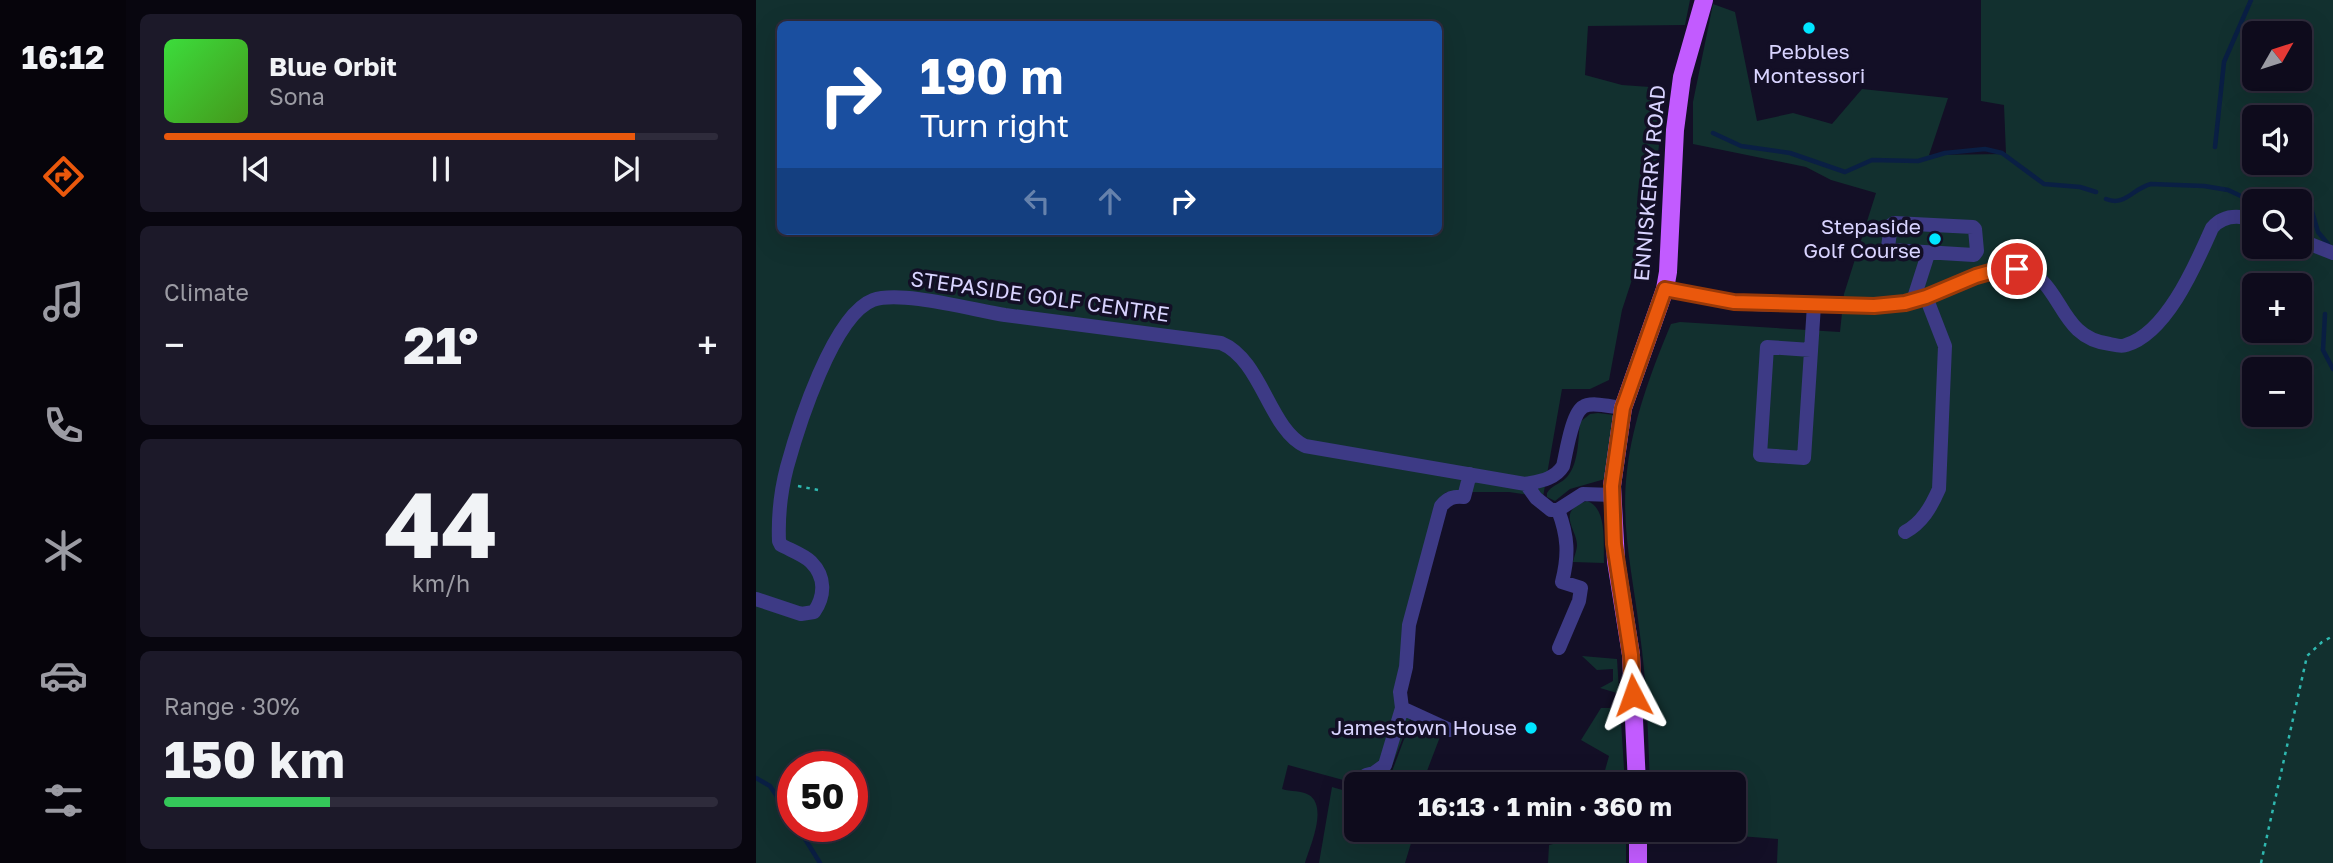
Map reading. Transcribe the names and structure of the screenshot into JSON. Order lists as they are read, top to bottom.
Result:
{
  "streets": {
    "main road": ["ENNISKERRY ROAD"],
    "lane": ["STEPASIDE GOLF CENTRE"]
  },
  "places": ["Pebbles Montessori", "Stepaside Golf Course", "Jamestown House"],
  "north": "top right",
  "page": {
    "tabs": "16:12",
    "map_buttons": ["+", "−"],
    "turn": ["190 m", "Turn right"],
    "song": ["Blue Orbit", "Sona"],
    "tile": [
      "Climate",
      ["44", "km/h"],
      ["Range · 30%", "150 km"]
    ],
    "heat": ["−", "21°", "+"],
    "limit": "50",
    "trip": "16:13 · 1 min · 360 m"
  }
}
